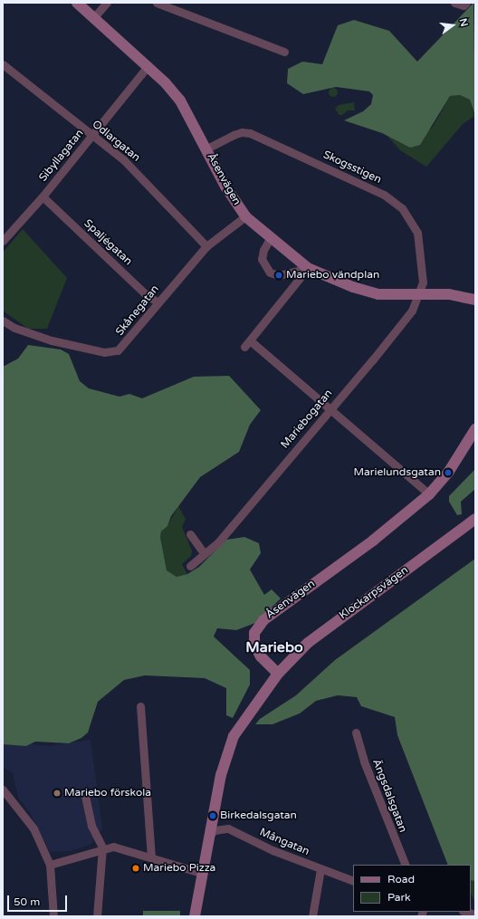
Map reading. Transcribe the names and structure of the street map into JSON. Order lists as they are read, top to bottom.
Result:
{
  "streets": {
    "street": [
      "Odlargatan",
      "Sibyllagatan",
      "Skogsstigen",
      "Åsenvägen",
      "Spaljégatan",
      "Skånegatan",
      "Mariebogatan",
      "Klockarpsvägen",
      "Ängsdalsgatan",
      "Mångatan"
    ]
  },
  "crossings": [
    ["Odlargatan", "Sibyllagatan"],
    ["Odlargatan", "Skånegatan"],
    ["Sibyllagatan", "Åsenvägen"],
    ["Sibyllagatan", "Spaljégatan"],
    ["Skogsstigen", "Åsenvägen"],
    ["Skogsstigen", "Mariebogatan"],
    ["Åsenvägen", "Skånegatan"],
    ["Åsenvägen", "Mariebogatan"],
    ["Åsenvägen", "Klockarpsvägen"],
    ["Spaljégatan", "Skånegatan"]
  ],
  "districts": ["Mariebo"],
  "places": [
    "Mariebo vändplan",
    "Marielundsgatan",
    "Mariebo förskola",
    "Birkedalsgatan",
    "Mariebo Pizza"
  ],
  "legend": ["Road", "Park"],
  "scale_bar": "50 m",
  "north": "right"
}
